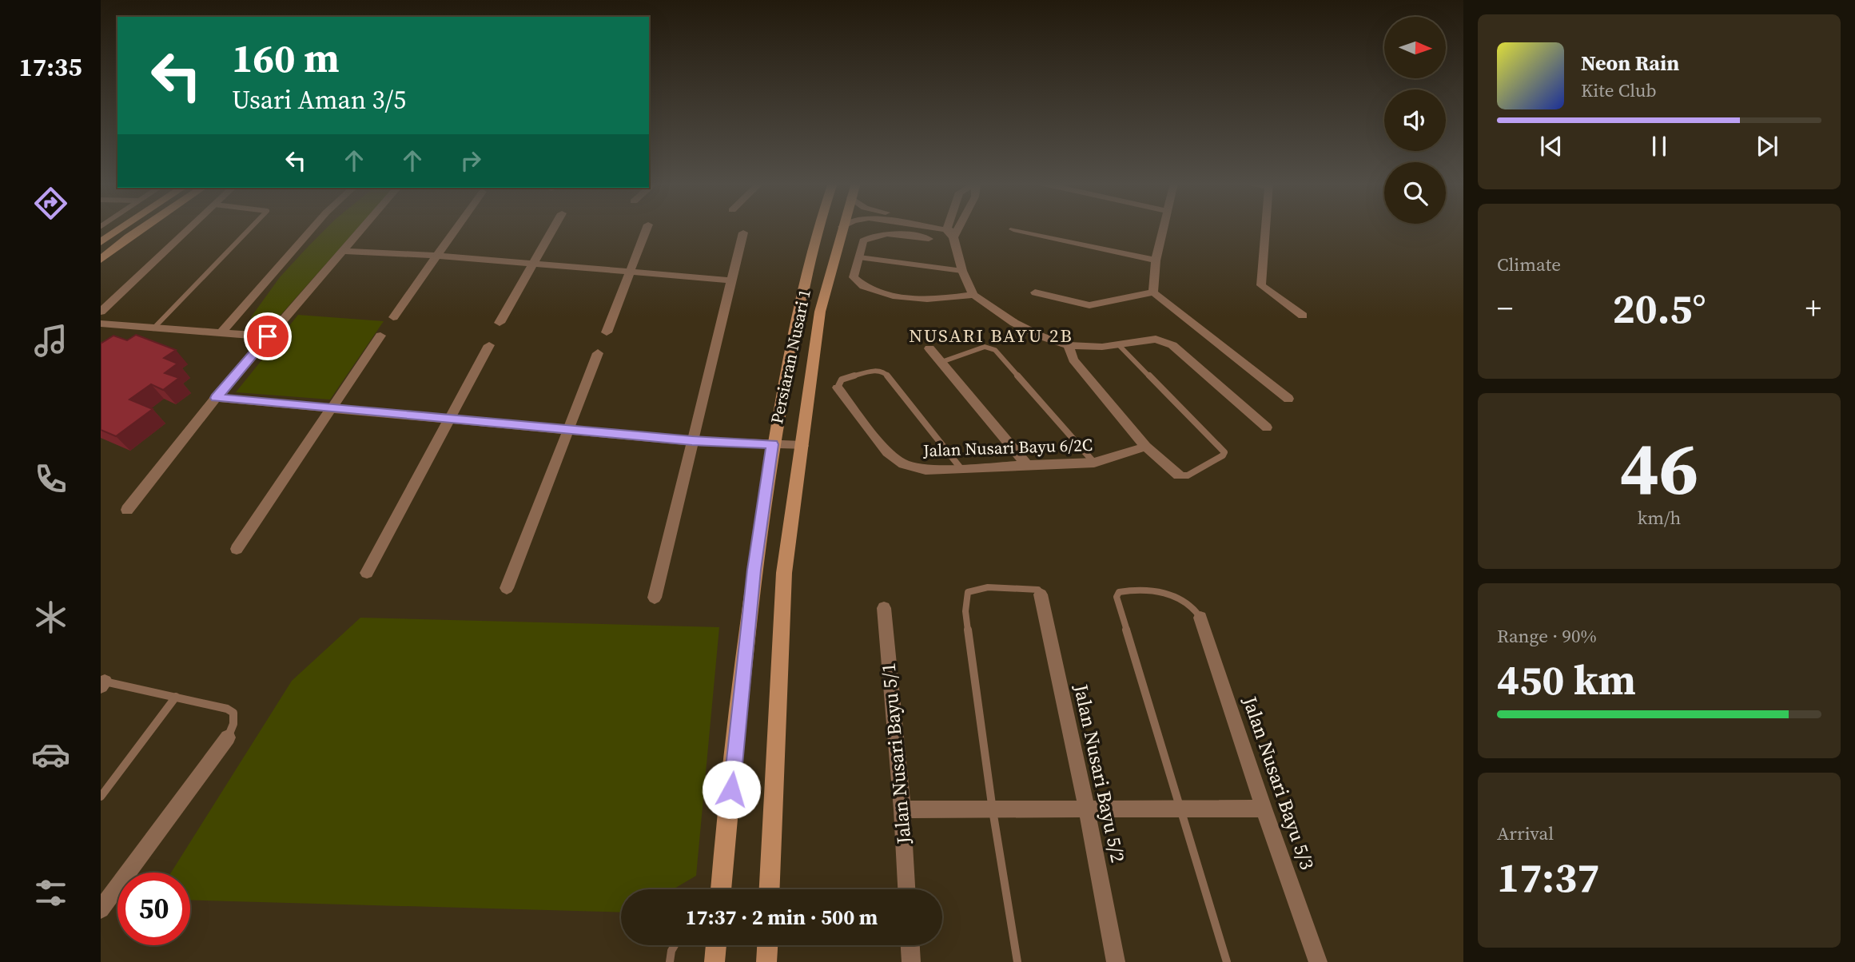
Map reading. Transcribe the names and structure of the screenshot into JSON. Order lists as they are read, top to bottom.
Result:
{
  "streets": {
    "main road": ["Persiaran Nusari 1"],
    "street": [
      "Jalan Nusari Bayu 6/2C",
      "Jalan Nusari Bayu 5/1",
      "Jalan Nusari Bayu 5/2",
      "Jalan Nusari Bayu 5/3"
    ]
  },
  "districts": ["NUSARI BAYU 2B"],
  "north": "right",
  "page": {
    "tabs": "17:35",
    "turn": ["160 m", "Usari Aman 3/5"],
    "song": ["Neon Rain", "Kite Club"],
    "tile": [
      "Climate",
      ["46", "km/h"],
      ["Range · 90%", "450 km"],
      ["Arrival", "17:37"]
    ],
    "heat": ["−", "20.5°", "+"],
    "limit": "50",
    "trip": "17:37 · 2 min · 500 m"
  }
}
